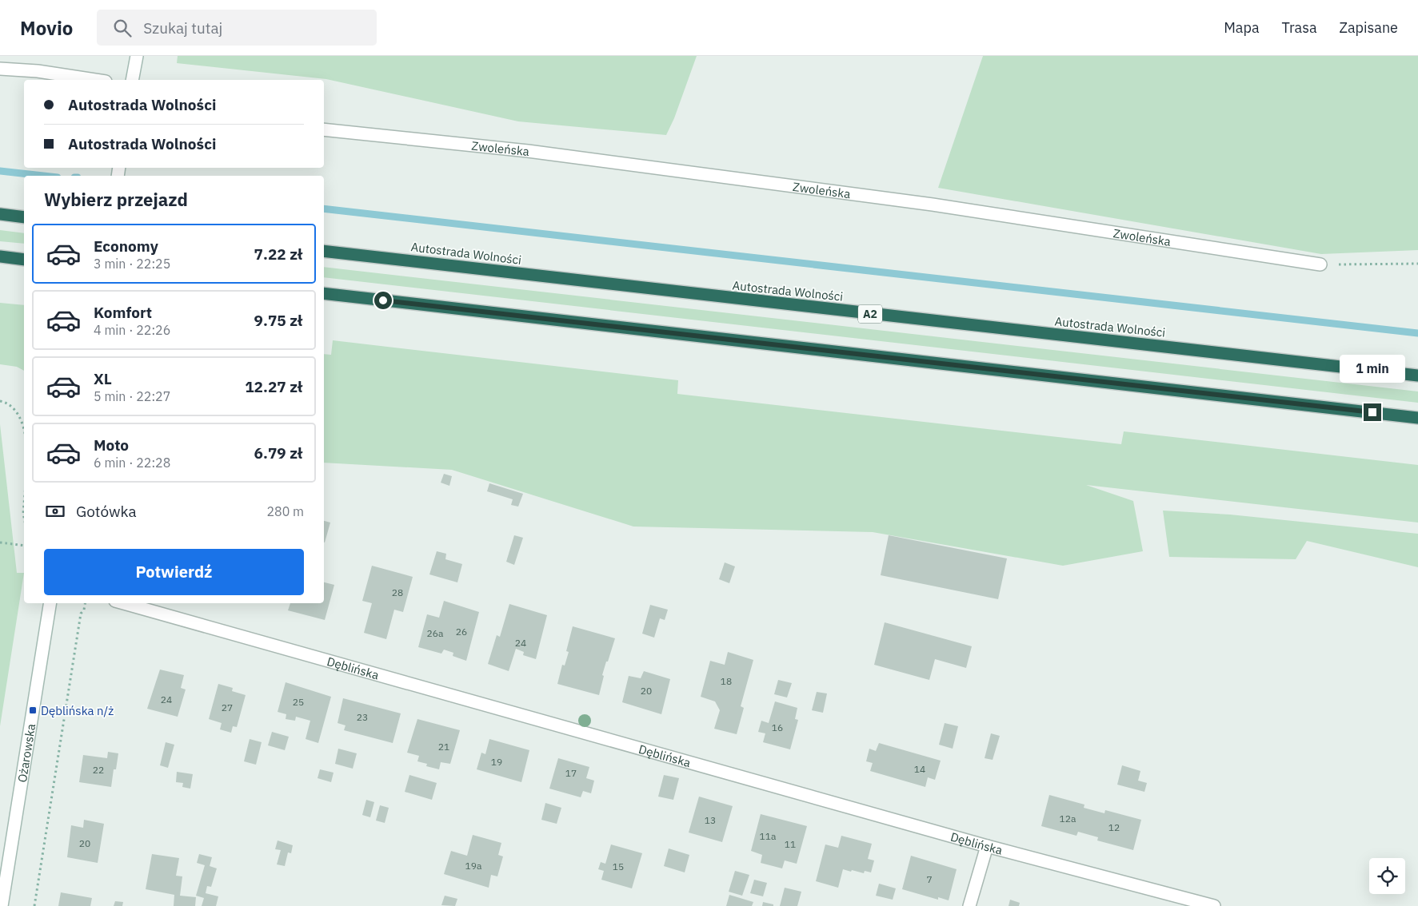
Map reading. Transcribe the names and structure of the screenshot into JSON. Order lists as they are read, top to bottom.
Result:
{
  "streets": {
    "highway": ["Autostrada Wolności", "A2"],
    "street": ["Zwoleńska", "Dęblińska", "Ożarowska"]
  },
  "places": {
    "transit": ["Dęblińska n/ż"]
  },
  "house_numbers": [
    "28",
    "26",
    "26a",
    "24",
    "18",
    "20",
    "24",
    "25",
    "27",
    "23",
    "16",
    "21",
    "19",
    "14",
    "22",
    "17",
    "12a",
    "13",
    "12",
    "11a",
    "20",
    "11",
    "19a",
    "15",
    "7"
  ],
  "page": {
    "header": "Movio",
    "search": "Szukaj tutaj",
    "nav": ["Mapa", "Trasa", "Zapisane"],
    "banner": ["Autostrada Wolności", "Autostrada Wolności"],
    "heading": "Wybierz przejazd",
    "list": [
      {
        "name": "Economy",
        "note": "3 min · 22:25",
        "value": "7.22 zł"
      },
      {
        "name": "Komfort",
        "note": "4 min · 22:26",
        "value": "9.75 zł"
      },
      {
        "name": "XL",
        "note": "5 min · 22:27",
        "value": "12.27 zł"
      },
      {
        "name": "Moto",
        "note": "6 min · 22:28",
        "value": "6.79 zł"
      }
    ],
    "bubble": "1 min",
    "pay": ["Gotówka", "280 m"],
    "buttons": "Potwierdź"
  }
}
